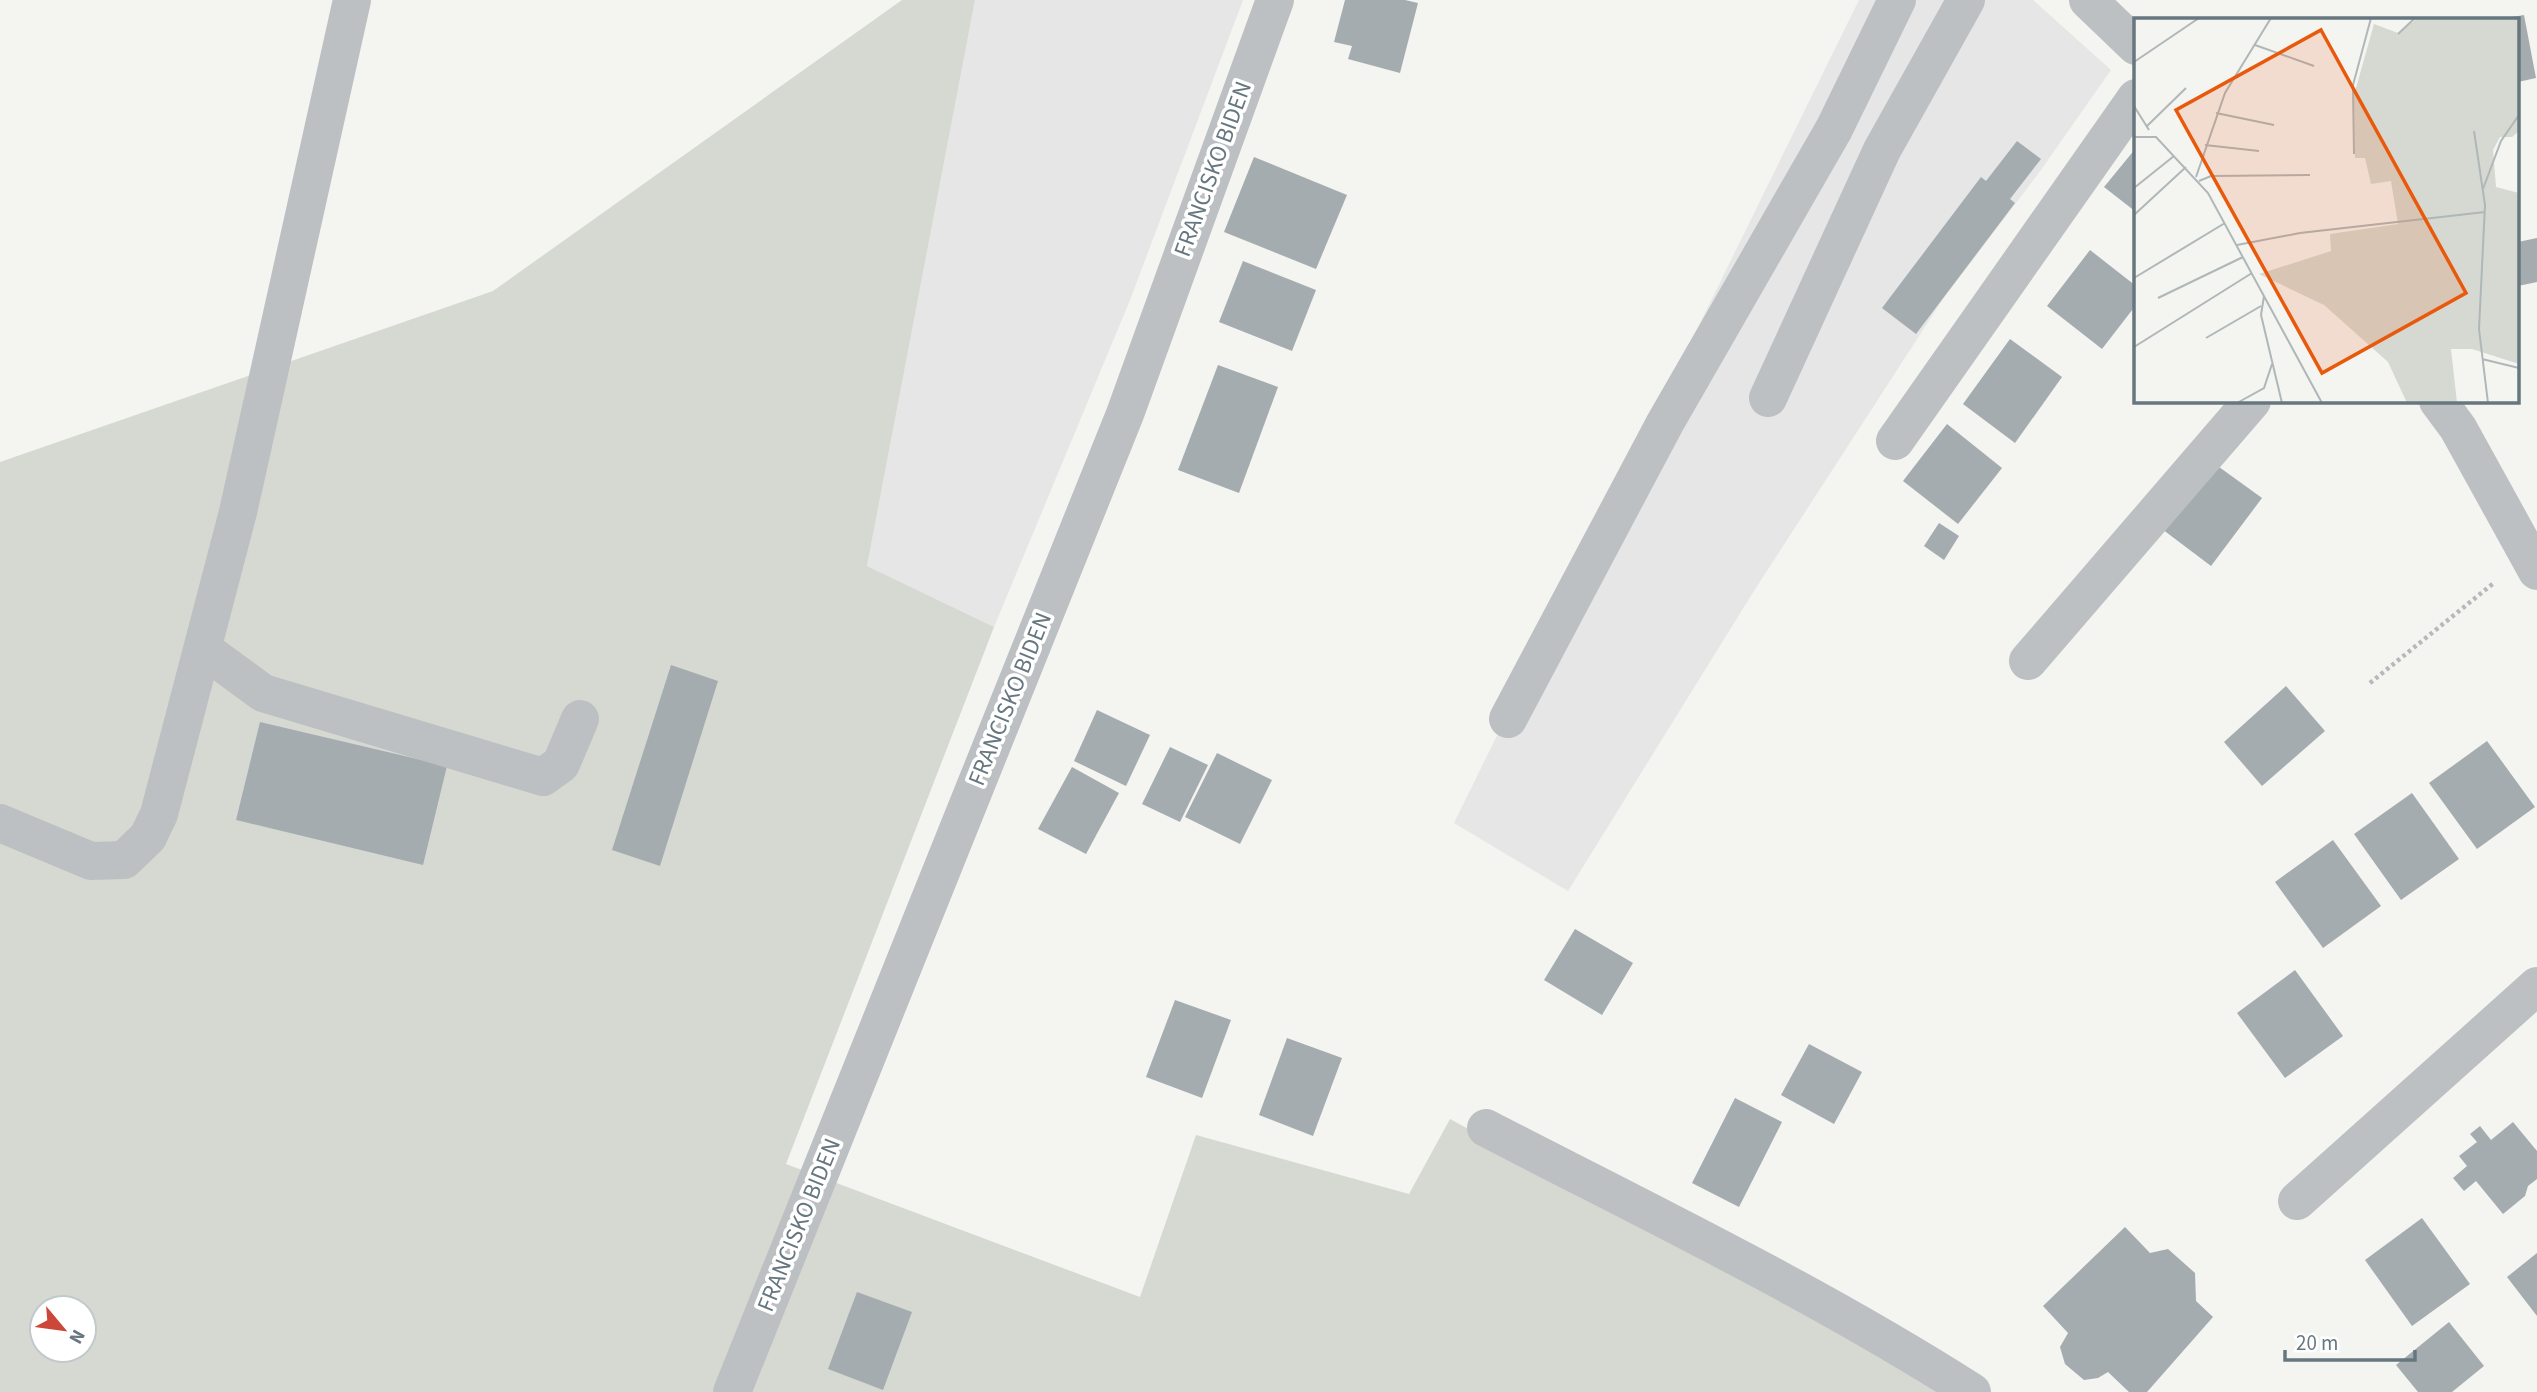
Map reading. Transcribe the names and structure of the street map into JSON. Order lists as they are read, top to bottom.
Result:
{
  "streets": {
    "street": ["FRANCISKO BIDEN"]
  },
  "scale_bar": "20 m",
  "north": "bottom right"
}
